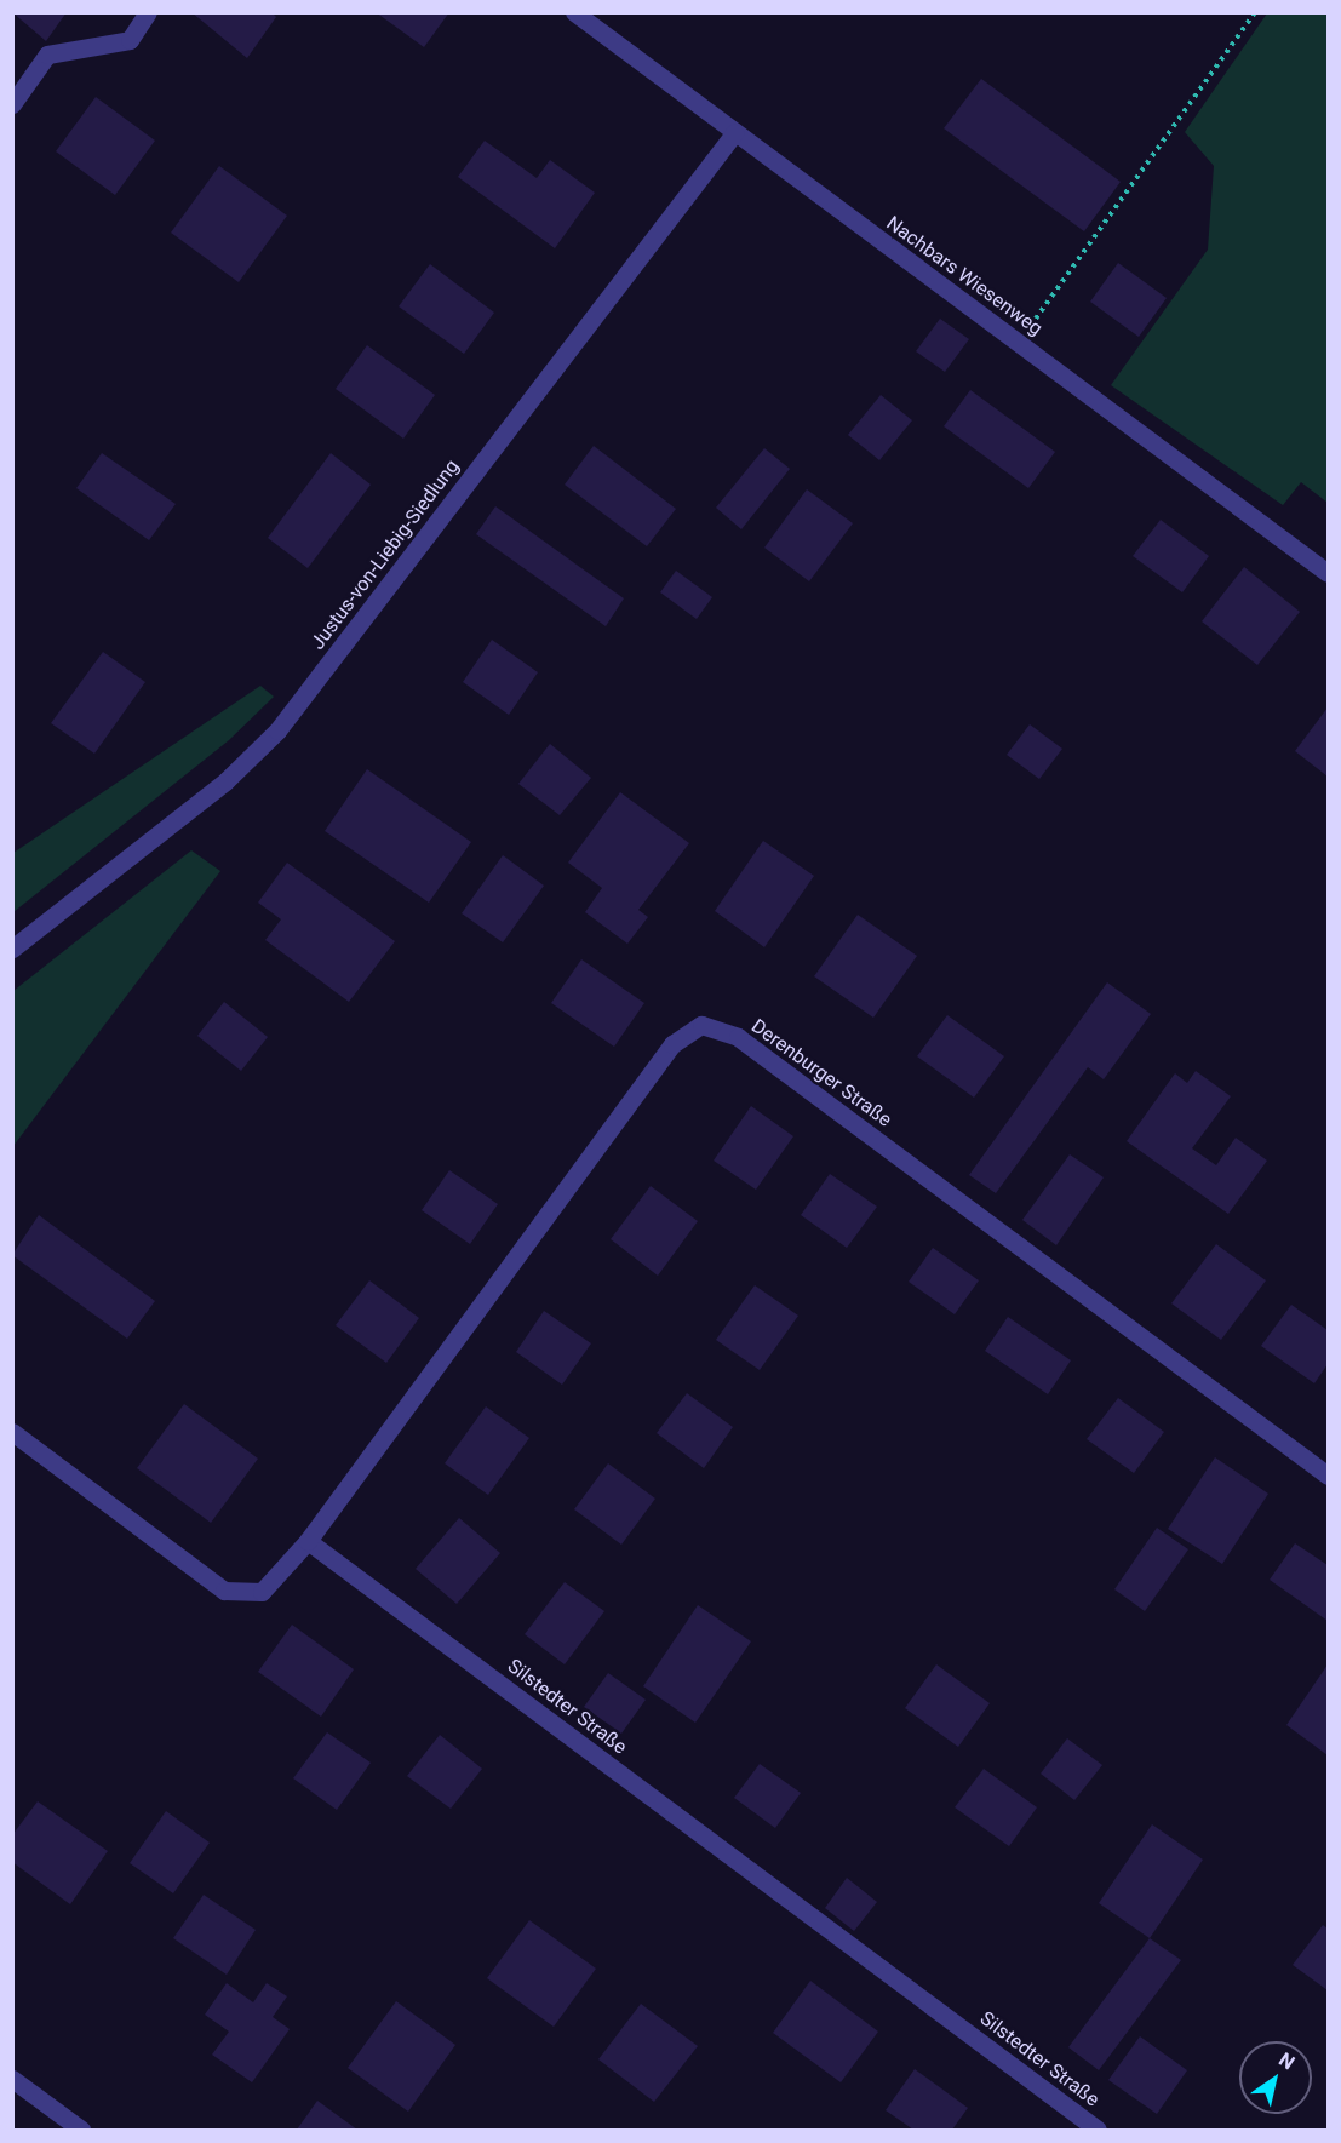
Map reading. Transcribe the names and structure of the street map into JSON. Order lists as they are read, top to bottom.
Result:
{
  "streets": {
    "street": [
      "Nachbars Wiesenweg",
      "Justus-von-Liebig-Siedlung",
      "Derenburger Straße",
      "Silstedter Straße"
    ]
  },
  "crossings": [
    ["Nachbars Wiesenweg", "Justus-von-Liebig-Siedlung"],
    ["Derenburger Straße", "Silstedter Straße"]
  ],
  "north": "top right"
}
